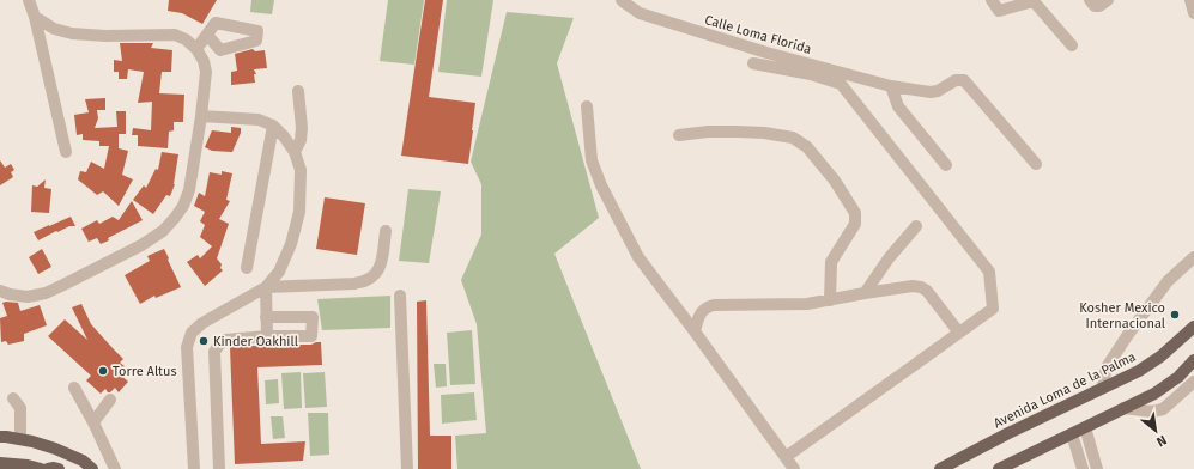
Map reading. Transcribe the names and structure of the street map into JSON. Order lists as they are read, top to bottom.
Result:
{
  "streets": {
    "main road": ["Avenida Loma de la Palma"],
    "street": ["Calle Loma Florida"]
  },
  "places": ["Kosher Mexico Internacional", "Kinder Oakhill", "Torre Altus"],
  "north": "bottom right"
}
